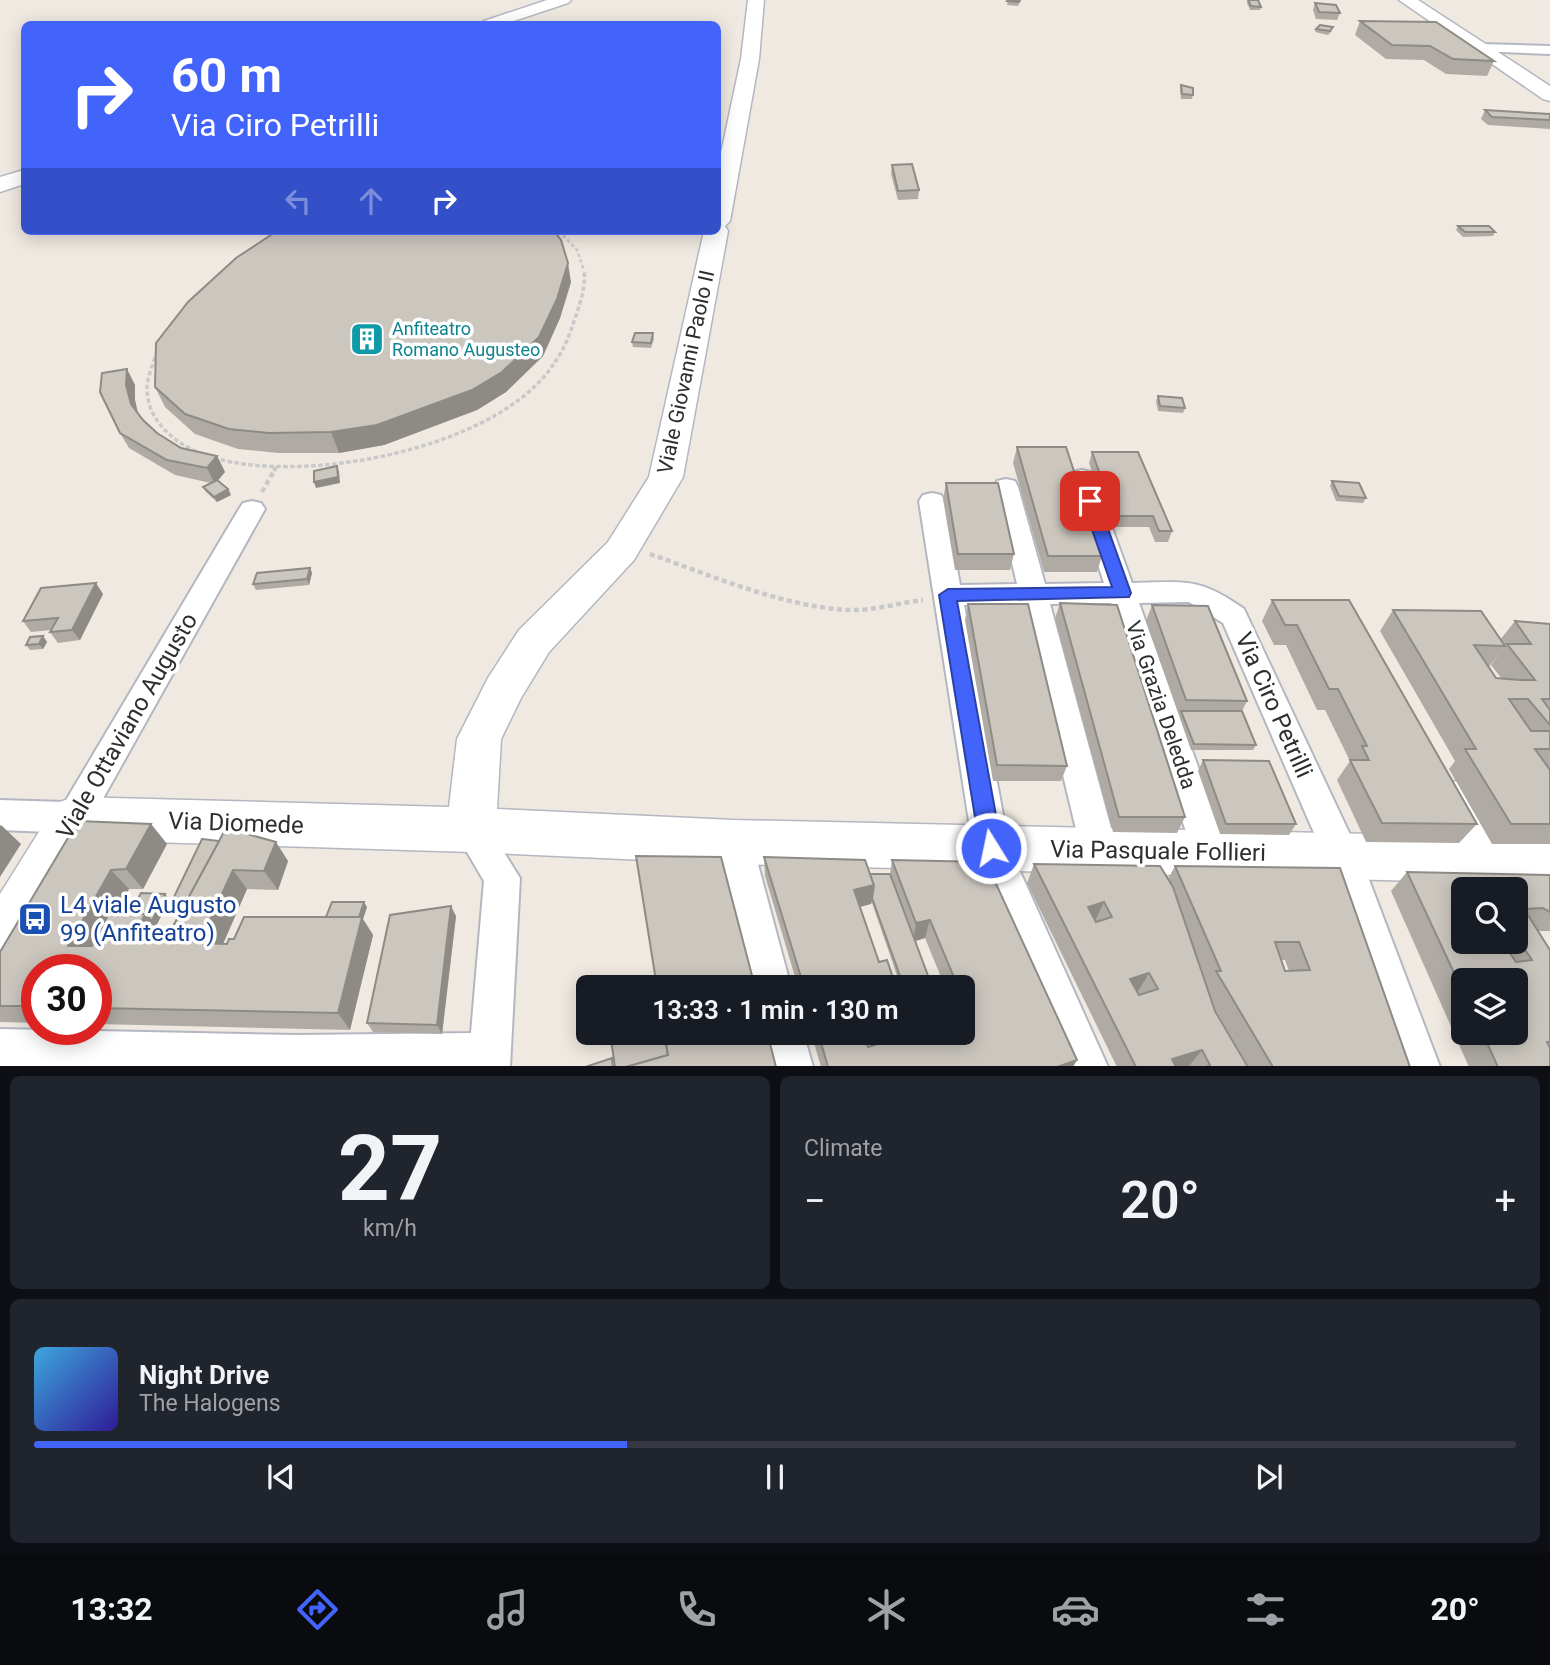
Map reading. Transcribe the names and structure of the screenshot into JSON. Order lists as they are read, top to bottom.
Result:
{
  "streets": {
    "main road": [
      "Viale Giovanni Paolo II",
      "Viale Ottaviano Augusto",
      "Via Diomede",
      "Via Pasquale Follieri"
    ],
    "street": ["Via Grazia Deledda", "Via Ciro Petrilli"]
  },
  "crossings": [
    ["Viale Giovanni Paolo II", "Via Diomede"],
    ["Viale Giovanni Paolo II", "Via Pasquale Follieri"],
    ["Via Grazia Deledda", "Via Ciro Petrilli"],
    ["Via Grazia Deledda", "Via Pasquale Follieri"],
    ["Via Ciro Petrilli", "Via Pasquale Follieri"],
    ["Viale Ottaviano Augusto", "Via Diomede"],
    ["Via Diomede", "Via Pasquale Follieri"]
  ],
  "places": {
    "building": ["Anfiteatro Romano Augusteo"],
    "bus stop": ["L4 viale Augusto 99 (Anfiteatro)"]
  },
  "page": {
    "turn": ["60 m", "Via Ciro Petrilli"],
    "limit": "30",
    "trip": "13:33 · 1 min · 130 m",
    "tile": [
      ["27", "km/h"],
      "Climate"
    ],
    "heat": ["−", "20°", "+"],
    "song": ["Night Drive", "The Halogens"],
    "tabs": ["13:32", "20°"]
  }
}
